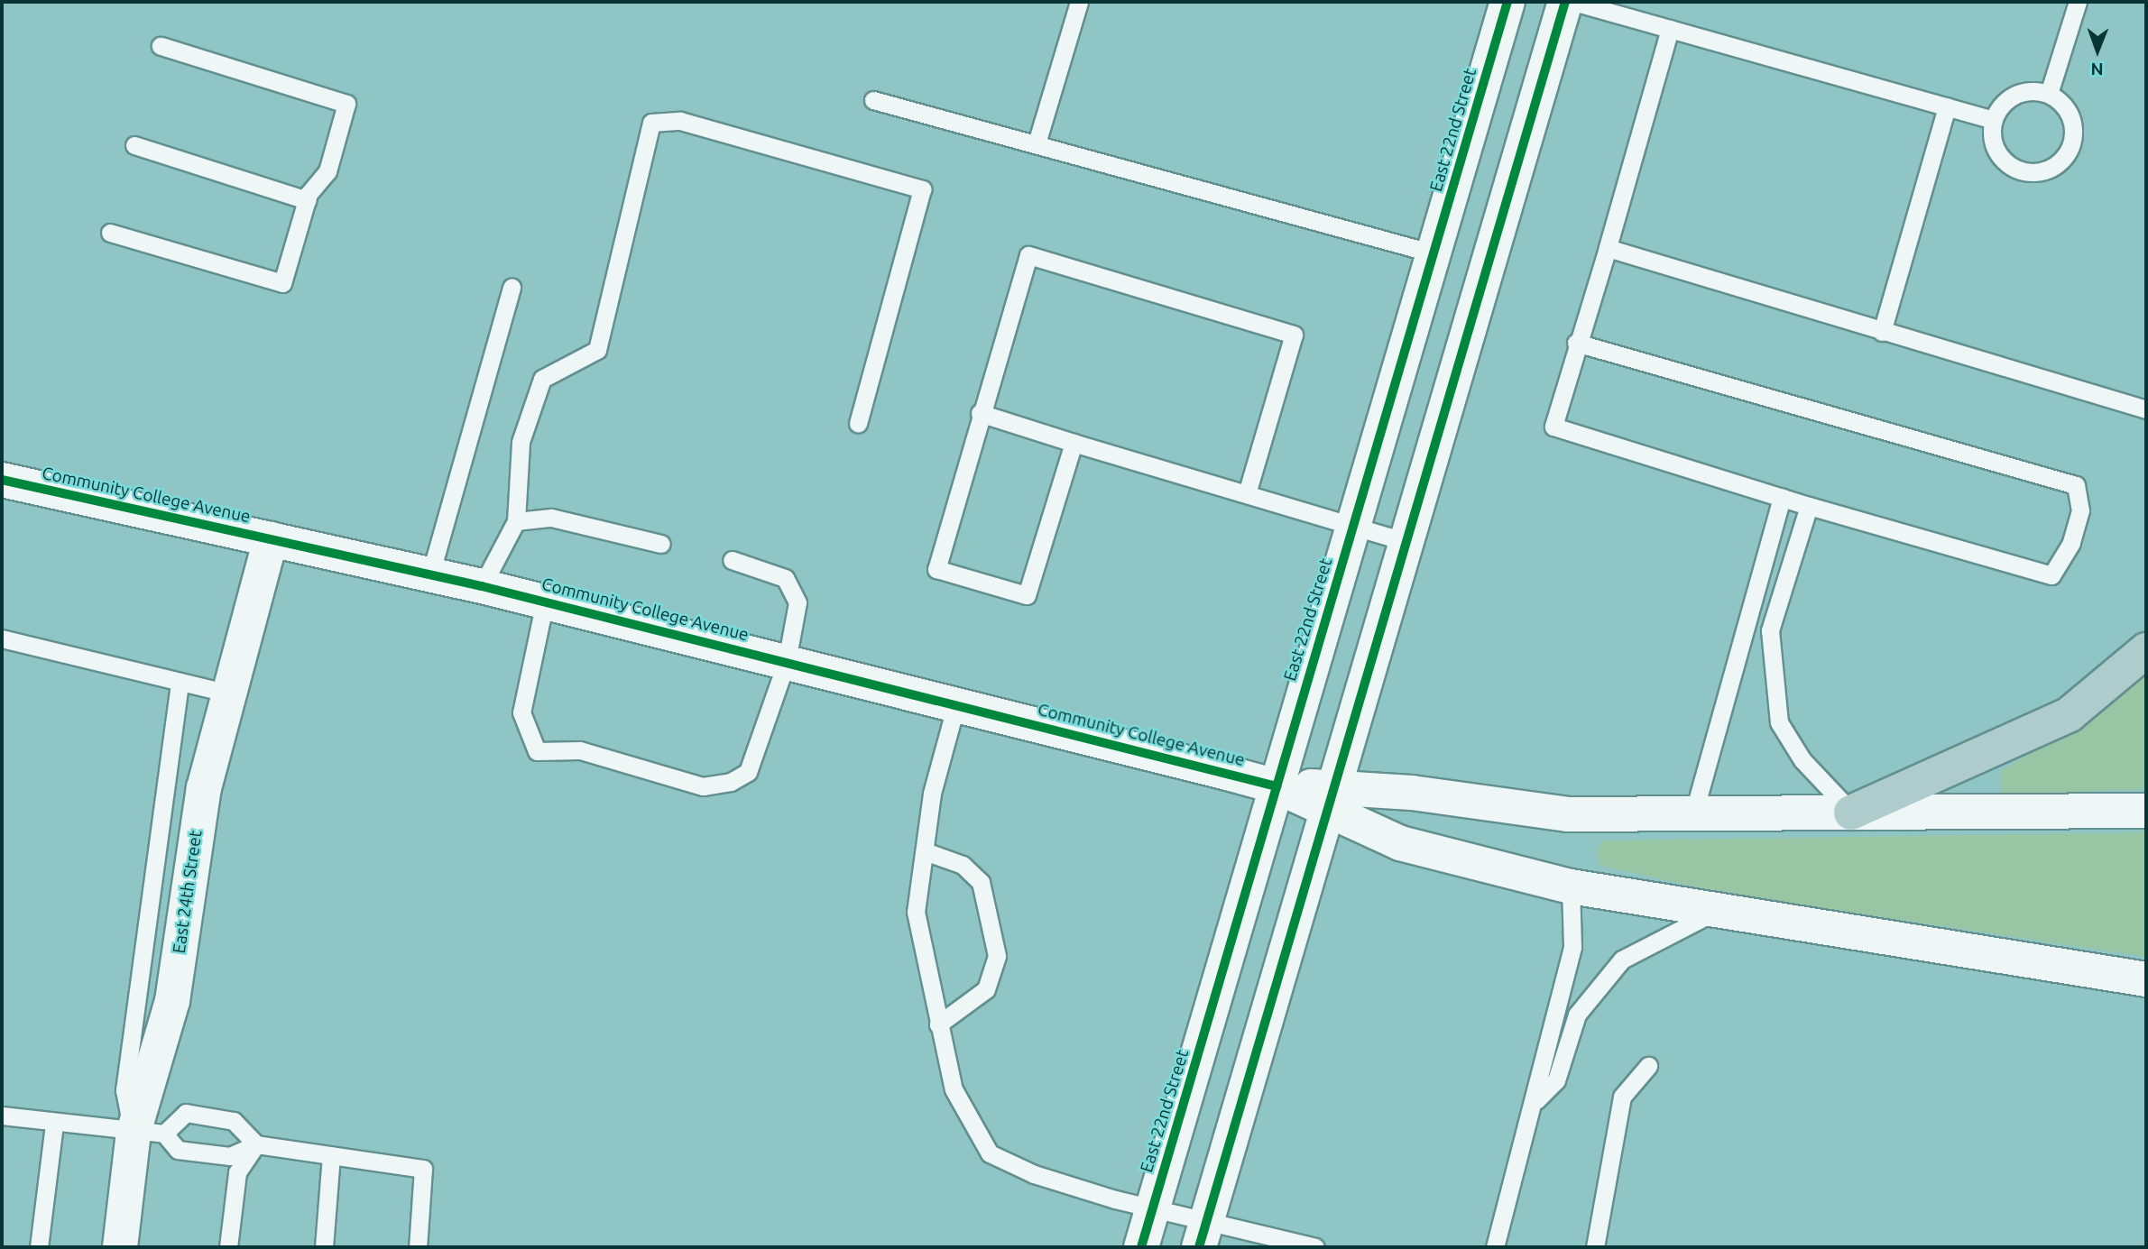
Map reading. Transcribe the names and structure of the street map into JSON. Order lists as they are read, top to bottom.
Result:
{
  "streets": {
    "street": ["East 22nd Street", "Community College Avenue", "East 24th Street"]
  },
  "crossings": [
    ["East 22nd Street", "Community College Avenue"],
    ["Community College Avenue", "East 24th Street"]
  ],
  "north": "bottom"
}
